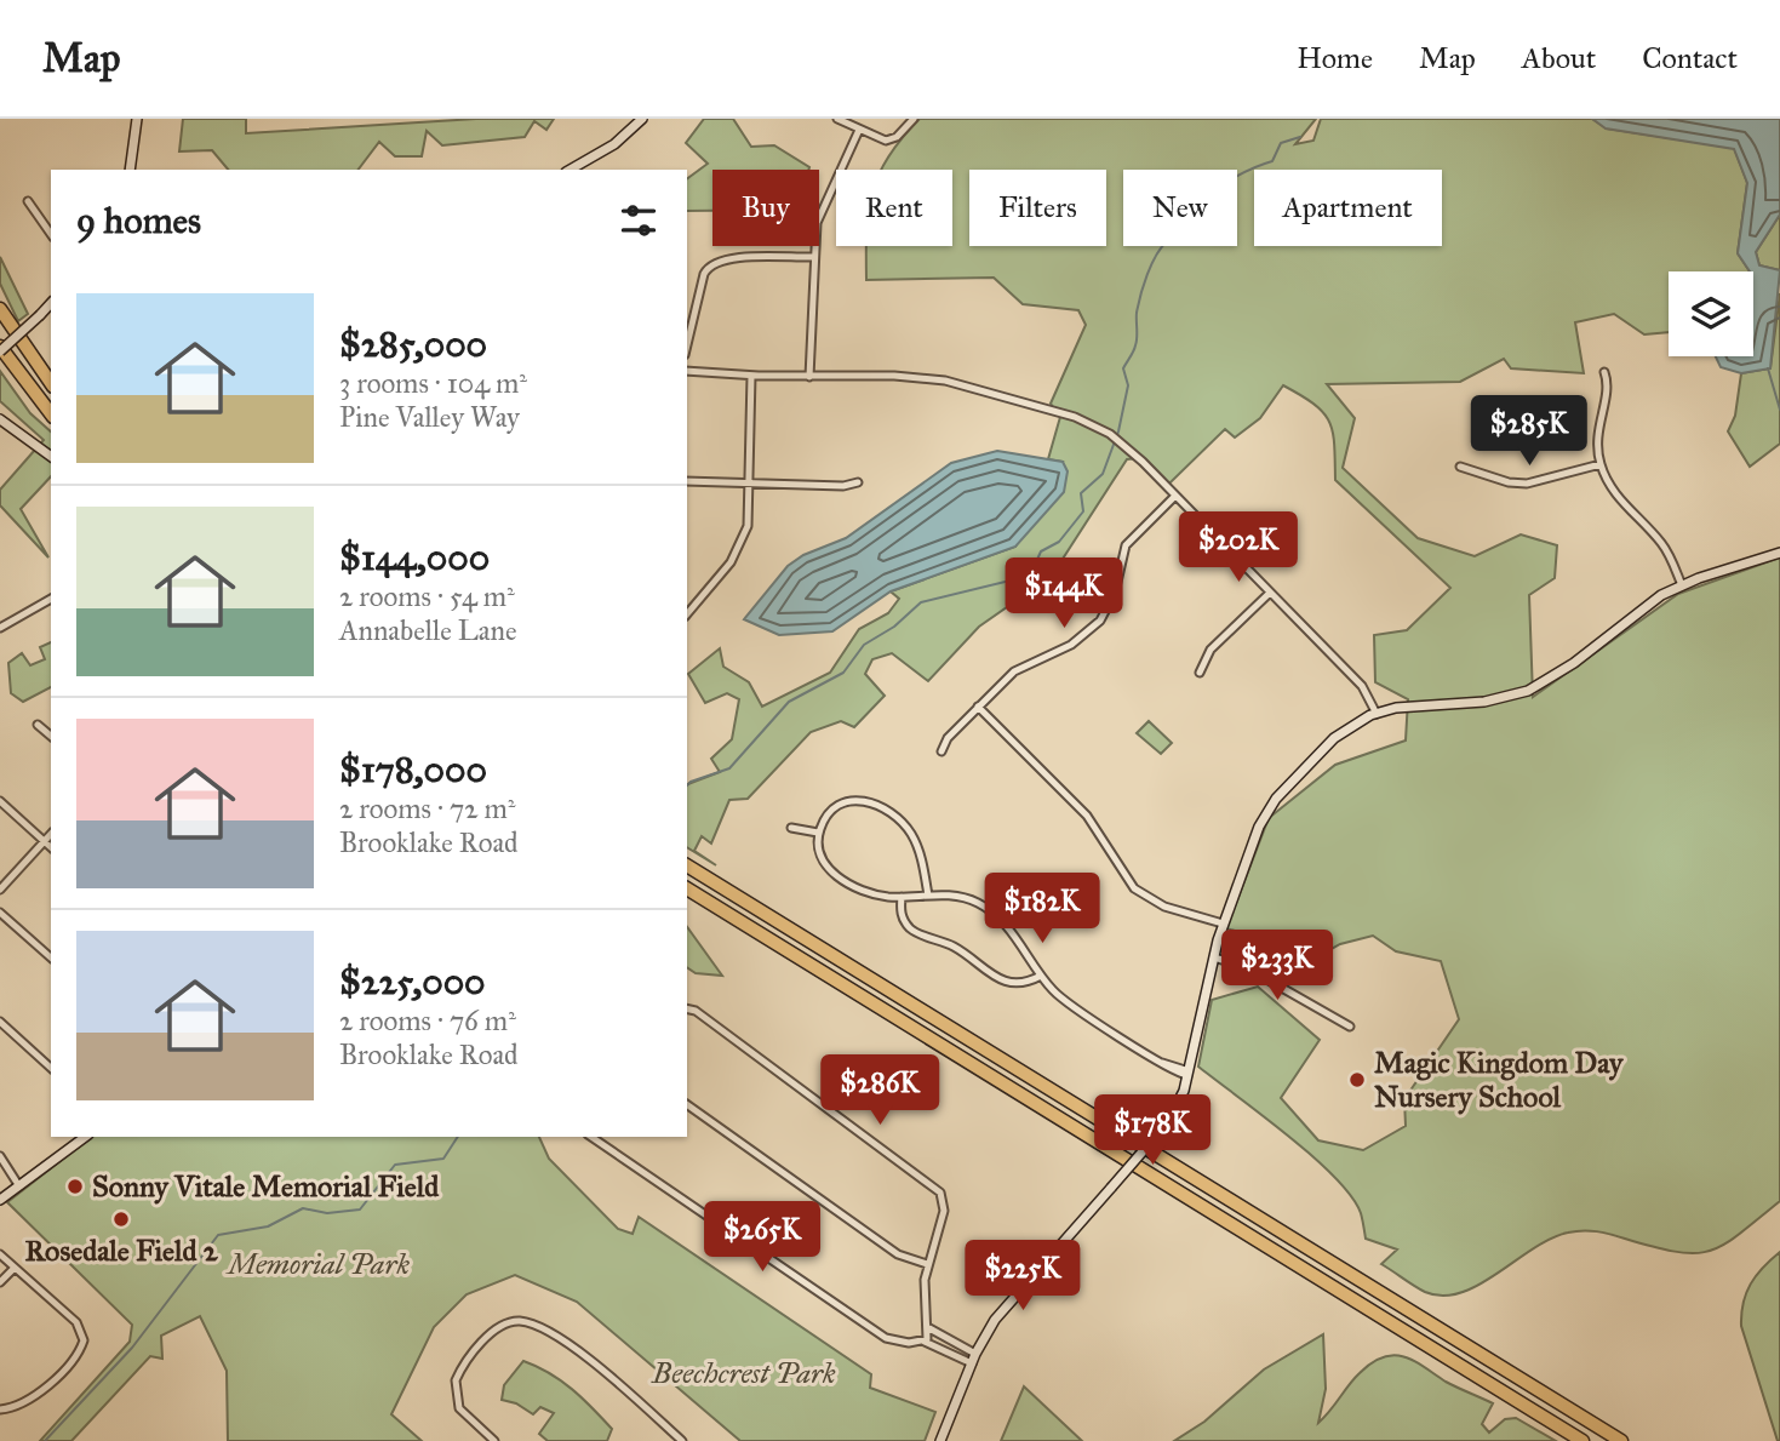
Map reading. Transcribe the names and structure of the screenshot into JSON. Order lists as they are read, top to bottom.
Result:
{
  "parks": ["Memorial Park", "Beechcrest Park"],
  "places": ["Magic Kingdom Day Nursery School", "Sonny Vitale Memorial Field", "Rosedale Field 2"],
  "page": {
    "header": "Map",
    "nav": [
      "Home",
      "Map",
      "About",
      "Contact"
    ],
    "chip": [
      "Buy",
      "Rent",
      "Filters",
      "New",
      "Apartment"
    ],
    "heading": "9 homes",
    "list": [
      {
        "name": "$285,000",
        "note": "3 rooms · 104 m² · Pine Valley Way"
      },
      {
        "name": "$144,000",
        "note": "2 rooms · 54 m² · Annabelle Lane"
      },
      {
        "name": "$178,000",
        "note": "2 rooms · 72 m² · Brooklake Road"
      },
      {
        "name": "$225,000",
        "note": "2 rooms · 76 m² · Brooklake Road"
      }
    ],
    "price": [
      "$285K",
      "$202K",
      "$144K",
      "$182K",
      "$233K",
      "$286K",
      "$178K",
      "$265K",
      "$225K"
    ]
  }
}
